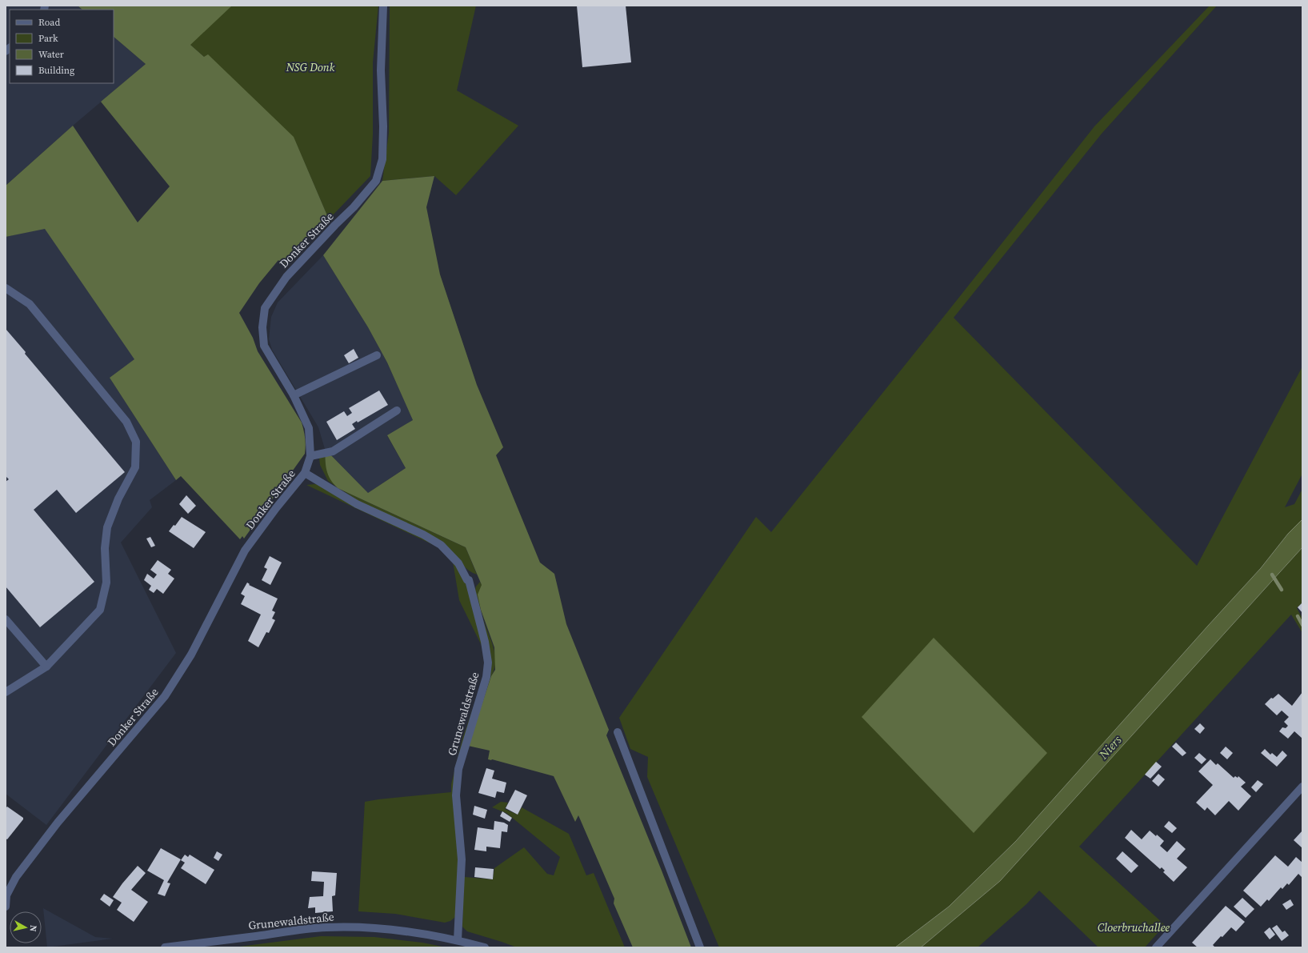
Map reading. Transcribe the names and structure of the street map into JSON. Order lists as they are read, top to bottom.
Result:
{
  "streets": {
    "street": ["Donker Straße", "Grunewaldstraße"]
  },
  "crossings": [
    ["Donker Straße", "Grunewaldstraße"]
  ],
  "water": ["Niers"],
  "parks": ["NSG Donk", "Cloerbruchallee"],
  "legend": [
    "Road",
    "Park",
    "Water",
    "Building"
  ],
  "north": "right"
}
